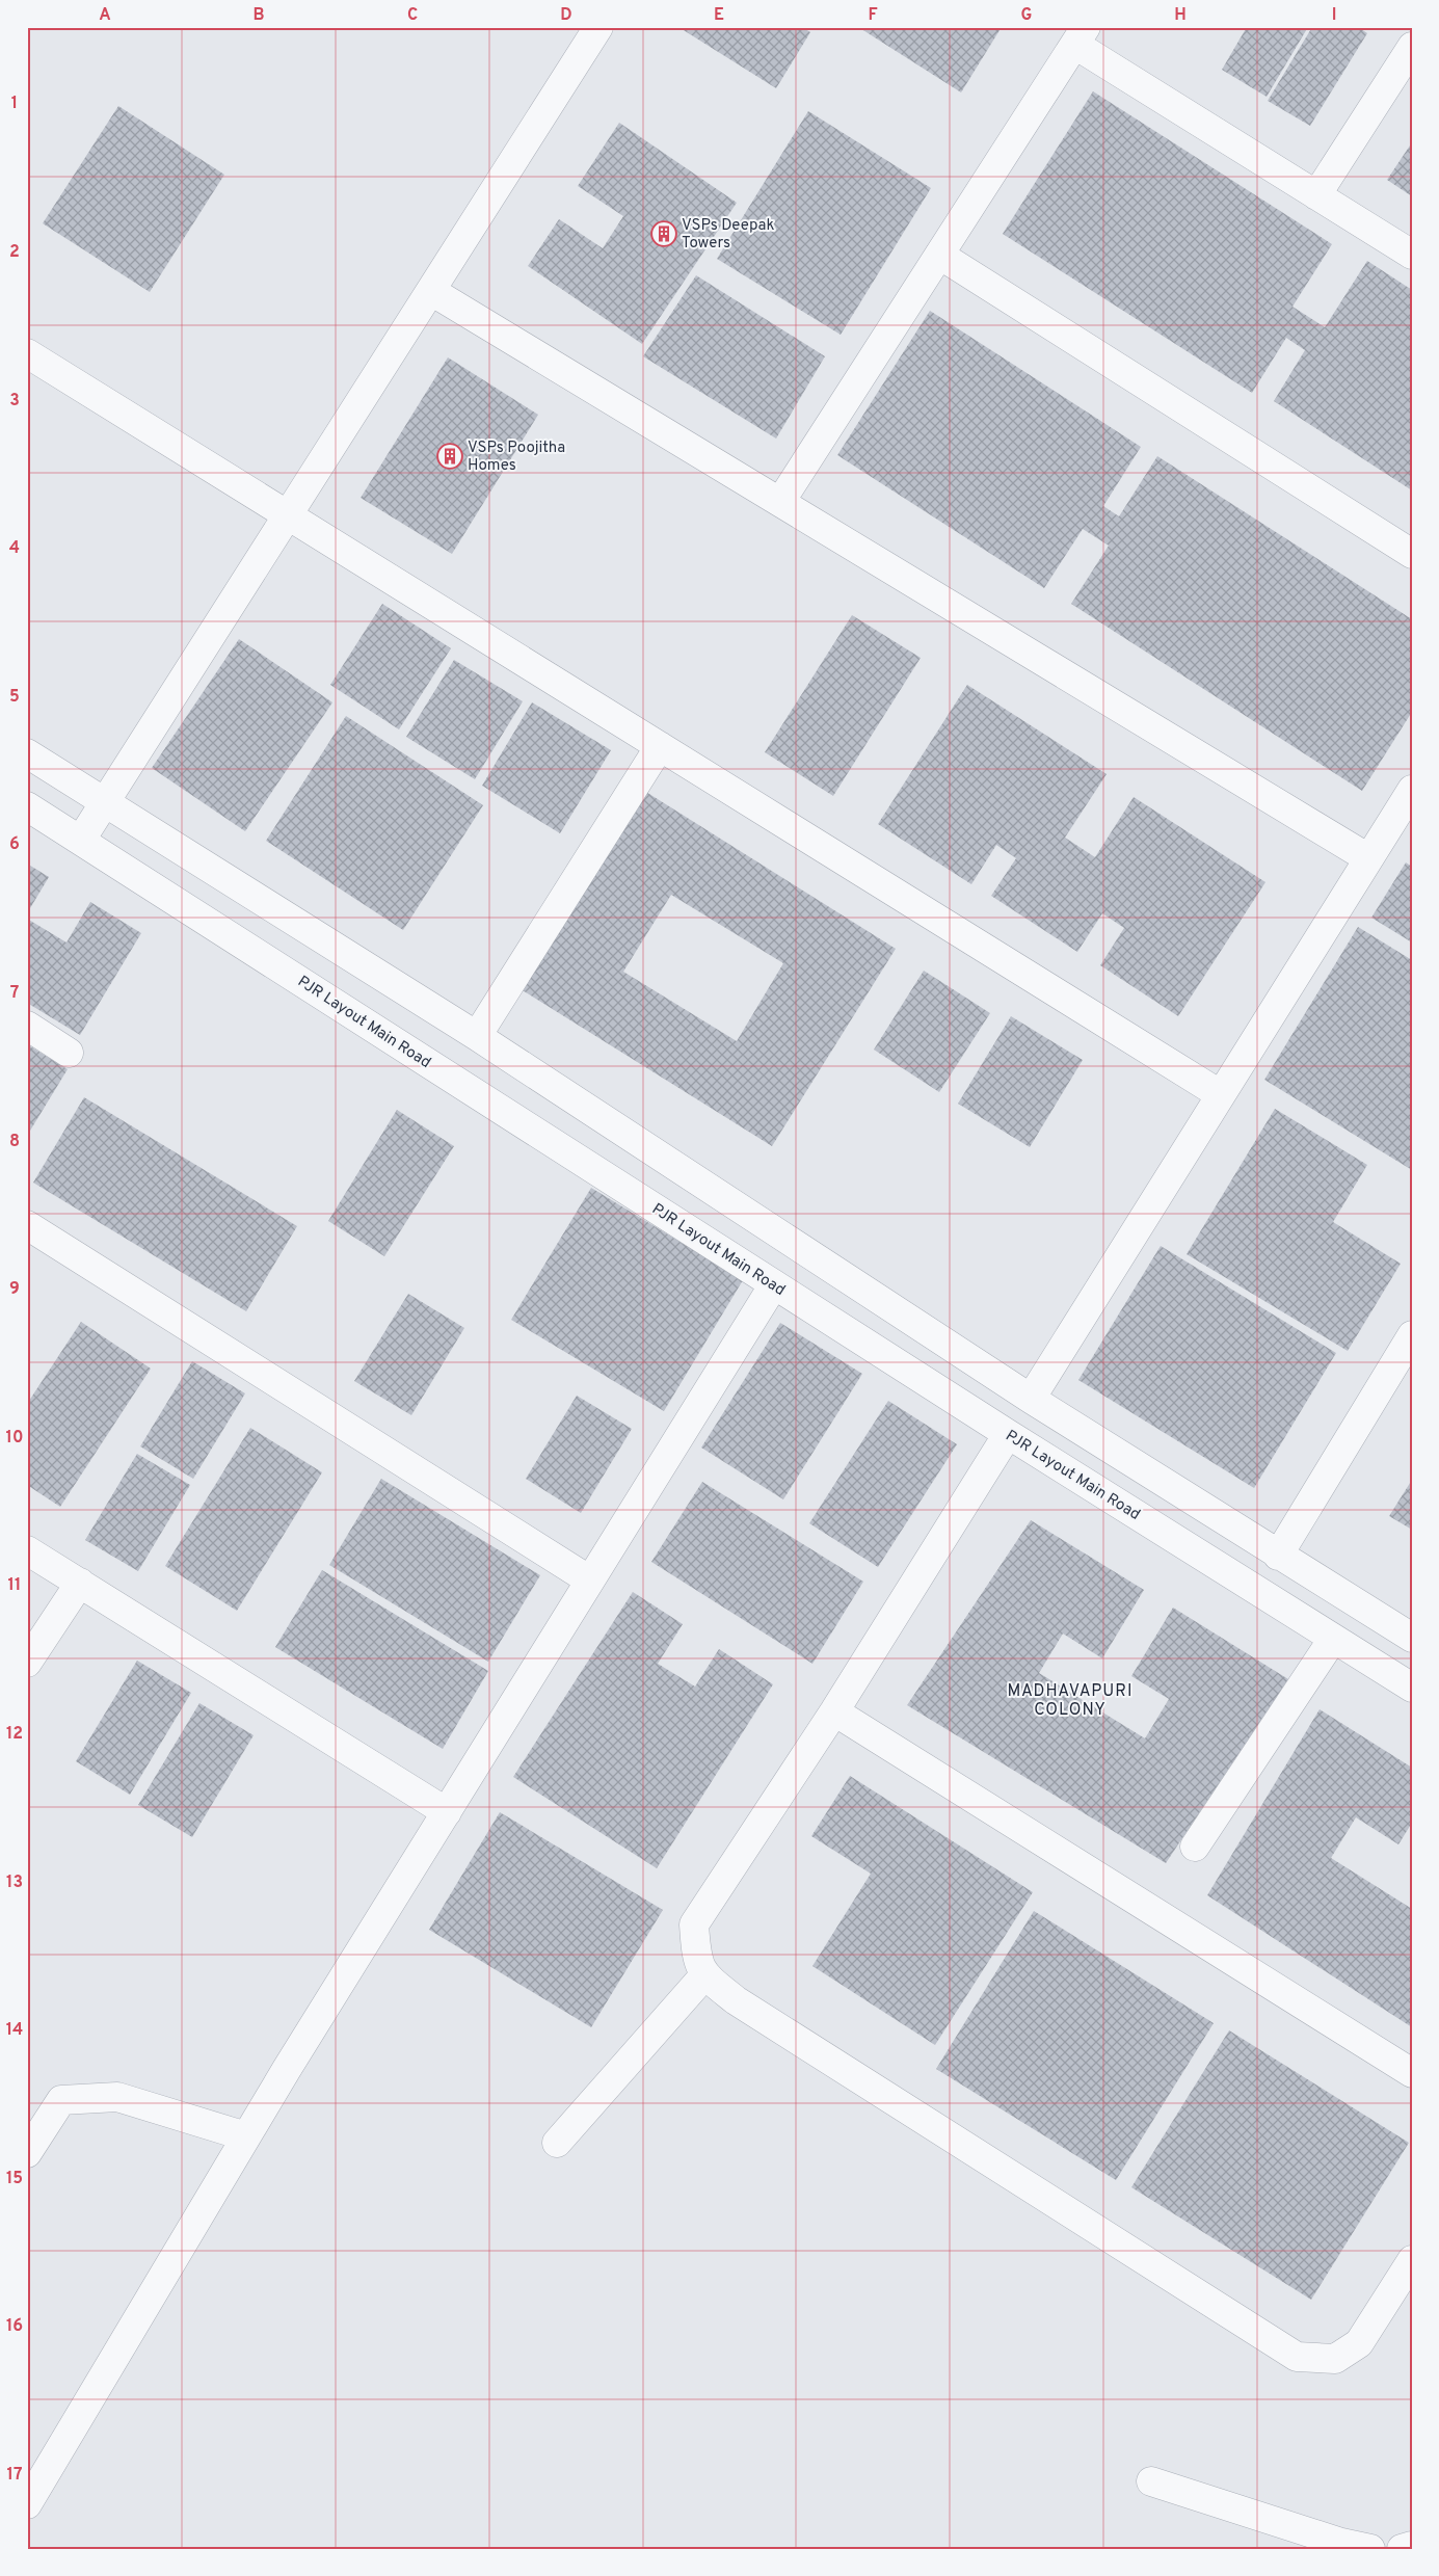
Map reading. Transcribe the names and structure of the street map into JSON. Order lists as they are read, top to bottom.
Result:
{
  "streets": {
    "street": ["PJR Layout Main Road"]
  },
  "districts": ["MADHAVAPURI COLONY"],
  "places": {
    "building": ["VSPs Deepak Towers", "VSPs Poojitha Homes"]
  },
  "grid": {
    "columns": [
      "A",
      "B",
      "C",
      "D",
      "E",
      "F",
      "G",
      "H",
      "I"
    ],
    "rows": [
      "1",
      "2",
      "3",
      "4",
      "5",
      "6",
      "7",
      "8",
      "9",
      "10",
      "11",
      "12",
      "13",
      "14",
      "15",
      "16",
      "17"
    ]
  }
}
